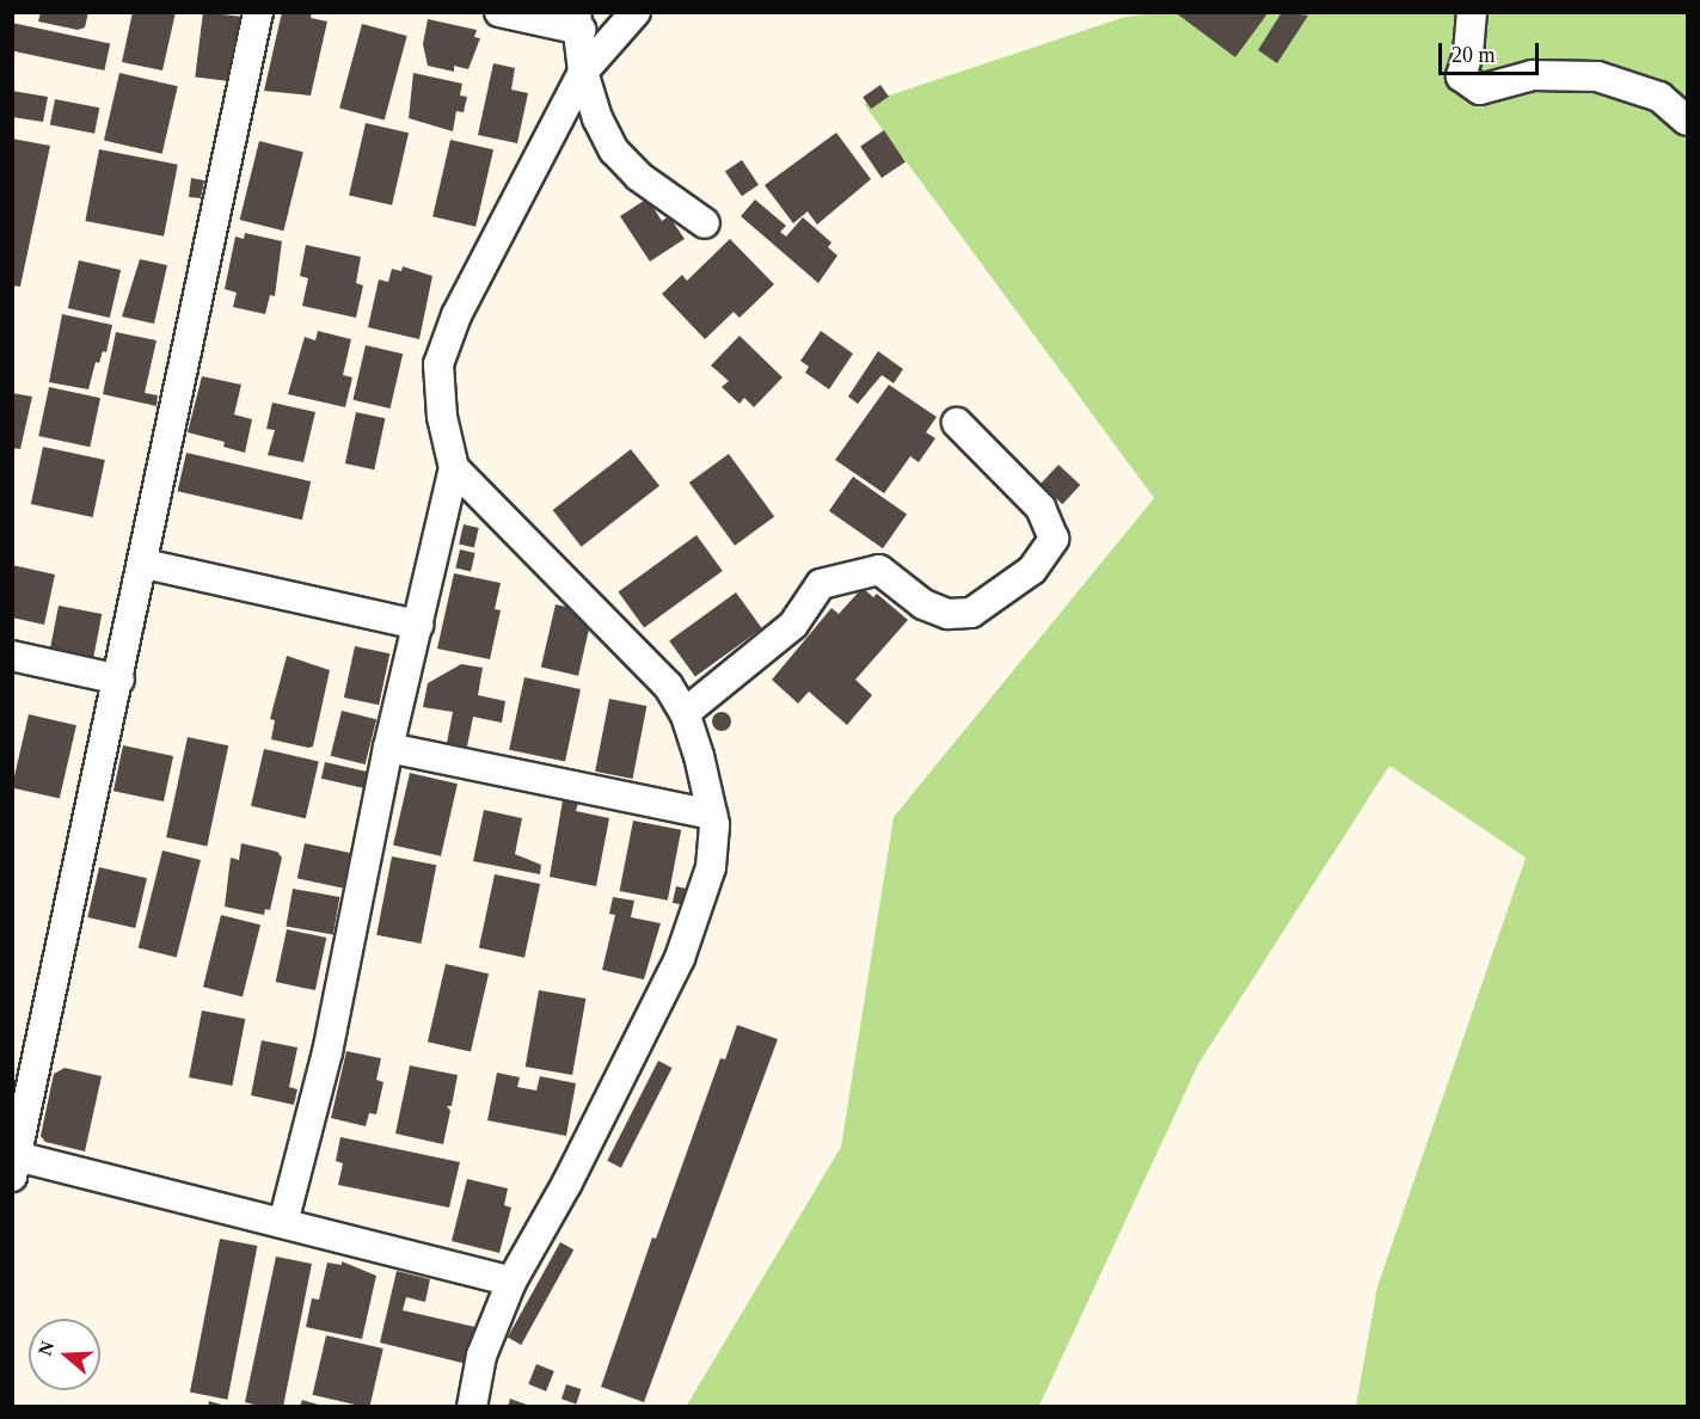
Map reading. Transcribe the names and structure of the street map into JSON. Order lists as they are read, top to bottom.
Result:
{
  "scale_bar": "20 m",
  "north": "left"
}
